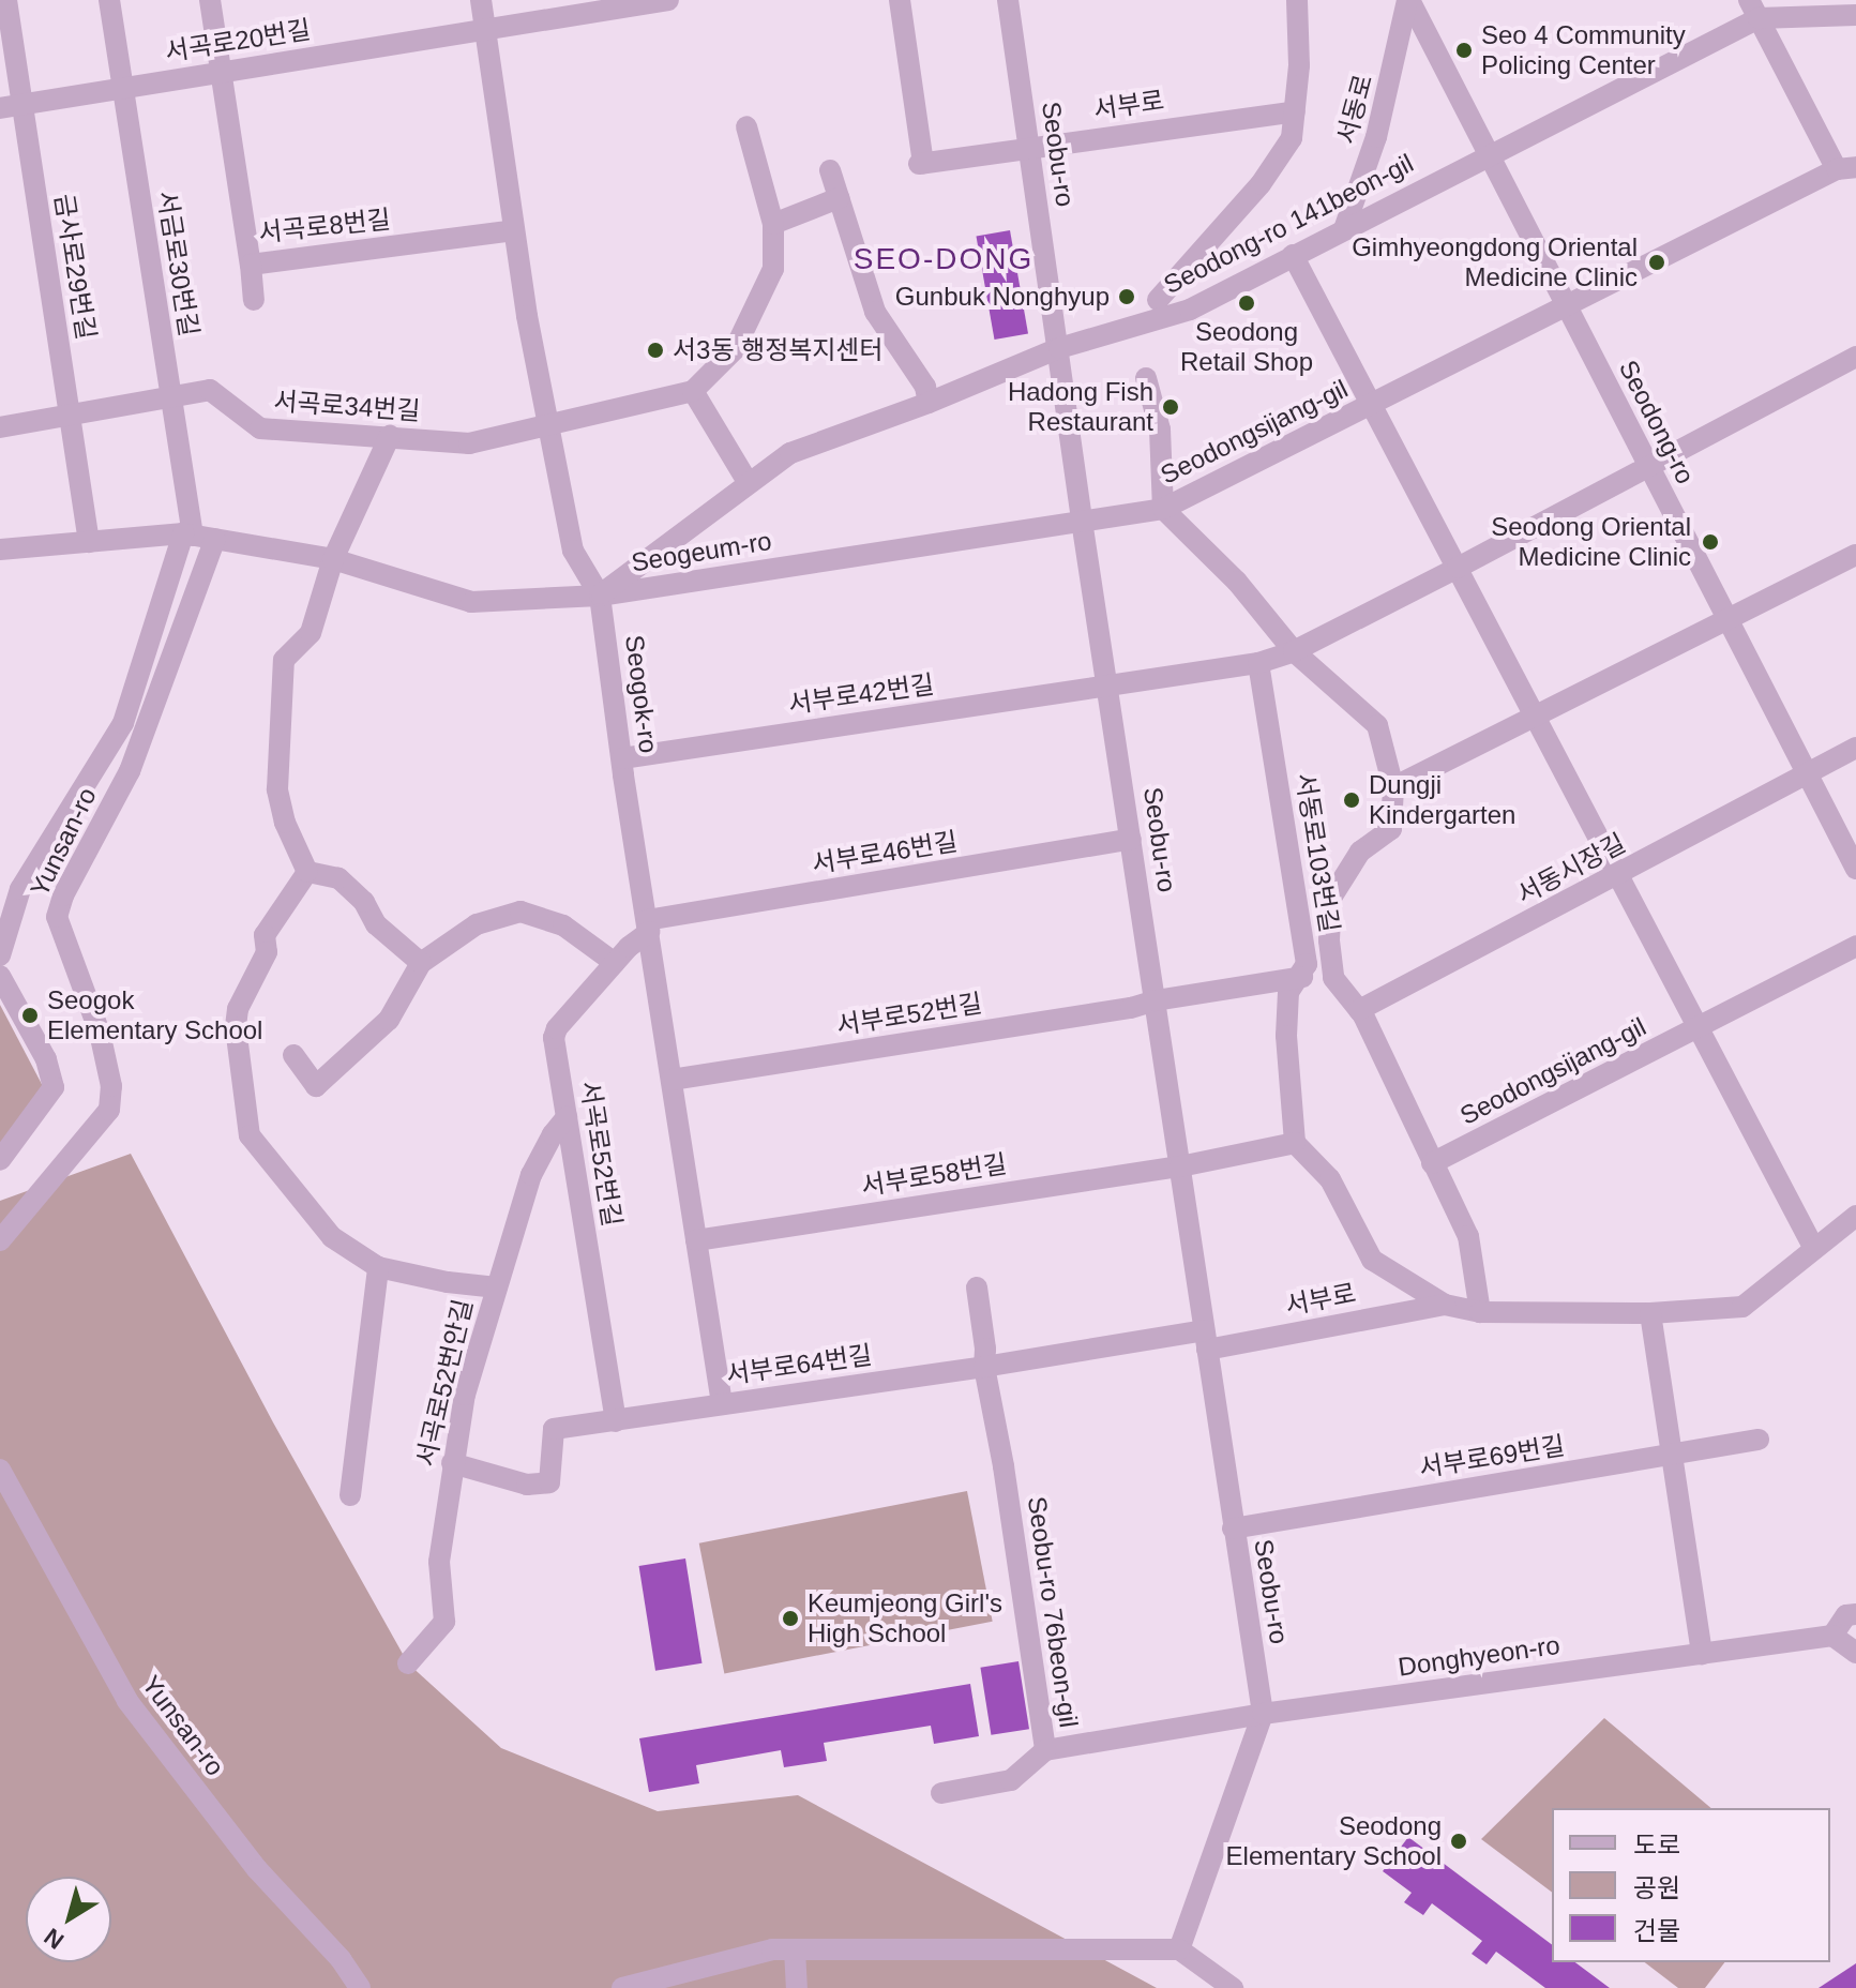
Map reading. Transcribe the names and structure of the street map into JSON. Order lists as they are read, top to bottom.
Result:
{
  "streets": {
    "street": [
      "서곡로20번길",
      "서부로",
      "서동로",
      "Seobu-ro",
      "Seodong-ro 141beon-gil",
      "서곡로8번길",
      "서금로30번길",
      "금사로29번길",
      "서곡로34번길",
      "Seodong-ro",
      "Seodongsijang-gil",
      "Seogeum-ro",
      "Seogok-ro",
      "서부로42번길",
      "Yunsan-ro",
      "서부로46번길",
      "서동로103번길",
      "서동시장길",
      "서부로52번길",
      "서곡로52번길",
      "서부로58번길",
      "서부로64번길",
      "서곡로52번안길",
      "서부로69번길",
      "Seobu-ro 76beon-gil",
      "Donghyeon-ro"
    ]
  },
  "crossings": [
    ["서곡로20번길", "서곡로8번길"],
    ["서곡로20번길", "서금로30번길"],
    ["서곡로20번길", "금사로29번길"],
    ["서곡로20번길", "Seogok-ro"],
    ["서부로", "Seobu-ro"],
    ["서부로", "서부로64번길"],
    ["서동로", "Seodong-ro 141beon-gil"],
    ["서동로", "Seodong-ro"],
    ["Seobu-ro", "Seodong-ro 141beon-gil"],
    ["Seobu-ro", "Seogeum-ro"],
    ["Seobu-ro", "서부로42번길"],
    ["Seobu-ro", "서부로46번길"],
    ["Seobu-ro", "서부로52번길"],
    ["Seobu-ro", "서부로58번길"],
    ["Seobu-ro", "서부로64번길"],
    ["Seobu-ro", "서부로69번길"],
    ["Seobu-ro", "Seobu-ro 76beon-gil"],
    ["Seobu-ro", "Donghyeon-ro"],
    ["Seodong-ro 141beon-gil", "Seodong-ro"],
    ["Seodong-ro 141beon-gil", "Seodongsijang-gil"],
    ["Seodong-ro 141beon-gil", "Seogeum-ro"],
    ["Seodong-ro 141beon-gil", "Seogok-ro"],
    ["서곡로8번길", "Seogok-ro"],
    ["서금로30번길", "서곡로34번길"],
    ["서금로30번길", "Seogeum-ro"],
    ["금사로29번길", "서곡로34번길"],
    ["금사로29번길", "Seogeum-ro"],
    ["서곡로34번길", "Seogok-ro"],
    ["Seodong-ro", "Seodongsijang-gil"],
    ["Seodong-ro", "서동시장길"],
    ["Seodongsijang-gil", "서동시장길"],
    ["Seogeum-ro", "Seogok-ro"],
    ["Seogeum-ro", "Yunsan-ro"],
    ["Seogok-ro", "서부로42번길"],
    ["Seogok-ro", "서부로46번길"],
    ["Seogok-ro", "서부로52번길"],
    ["Seogok-ro", "서곡로52번길"],
    ["Seogok-ro", "서부로58번길"],
    ["Seogok-ro", "서부로64번길"],
    ["서부로46번길", "서곡로52번길"],
    ["서곡로52번길", "서부로64번길"],
    ["서곡로52번길", "서곡로52번안길"],
    ["서부로64번길", "서곡로52번안길"],
    ["서부로64번길", "Seobu-ro 76beon-gil"],
    ["Seobu-ro 76beon-gil", "Donghyeon-ro"]
  ],
  "districts": ["SEO-DONG"],
  "places": [
    "Seo 4 Community Policing Center",
    "Gimhyeongdong Oriental Medicine Clinic",
    "Gunbuk Nonghyup",
    "Seodong Retail Shop",
    "서3동 행정복지센터",
    "Hadong Fish Restaurant",
    "Seodong Oriental Medicine Clinic",
    "Dungji Kindergarten",
    "Seogok Elementary School",
    "Keumjeong Girl's High School",
    "Seodong Elementary School"
  ],
  "legend": ["도로", "공원", "건물"],
  "north": "bottom left"
}
